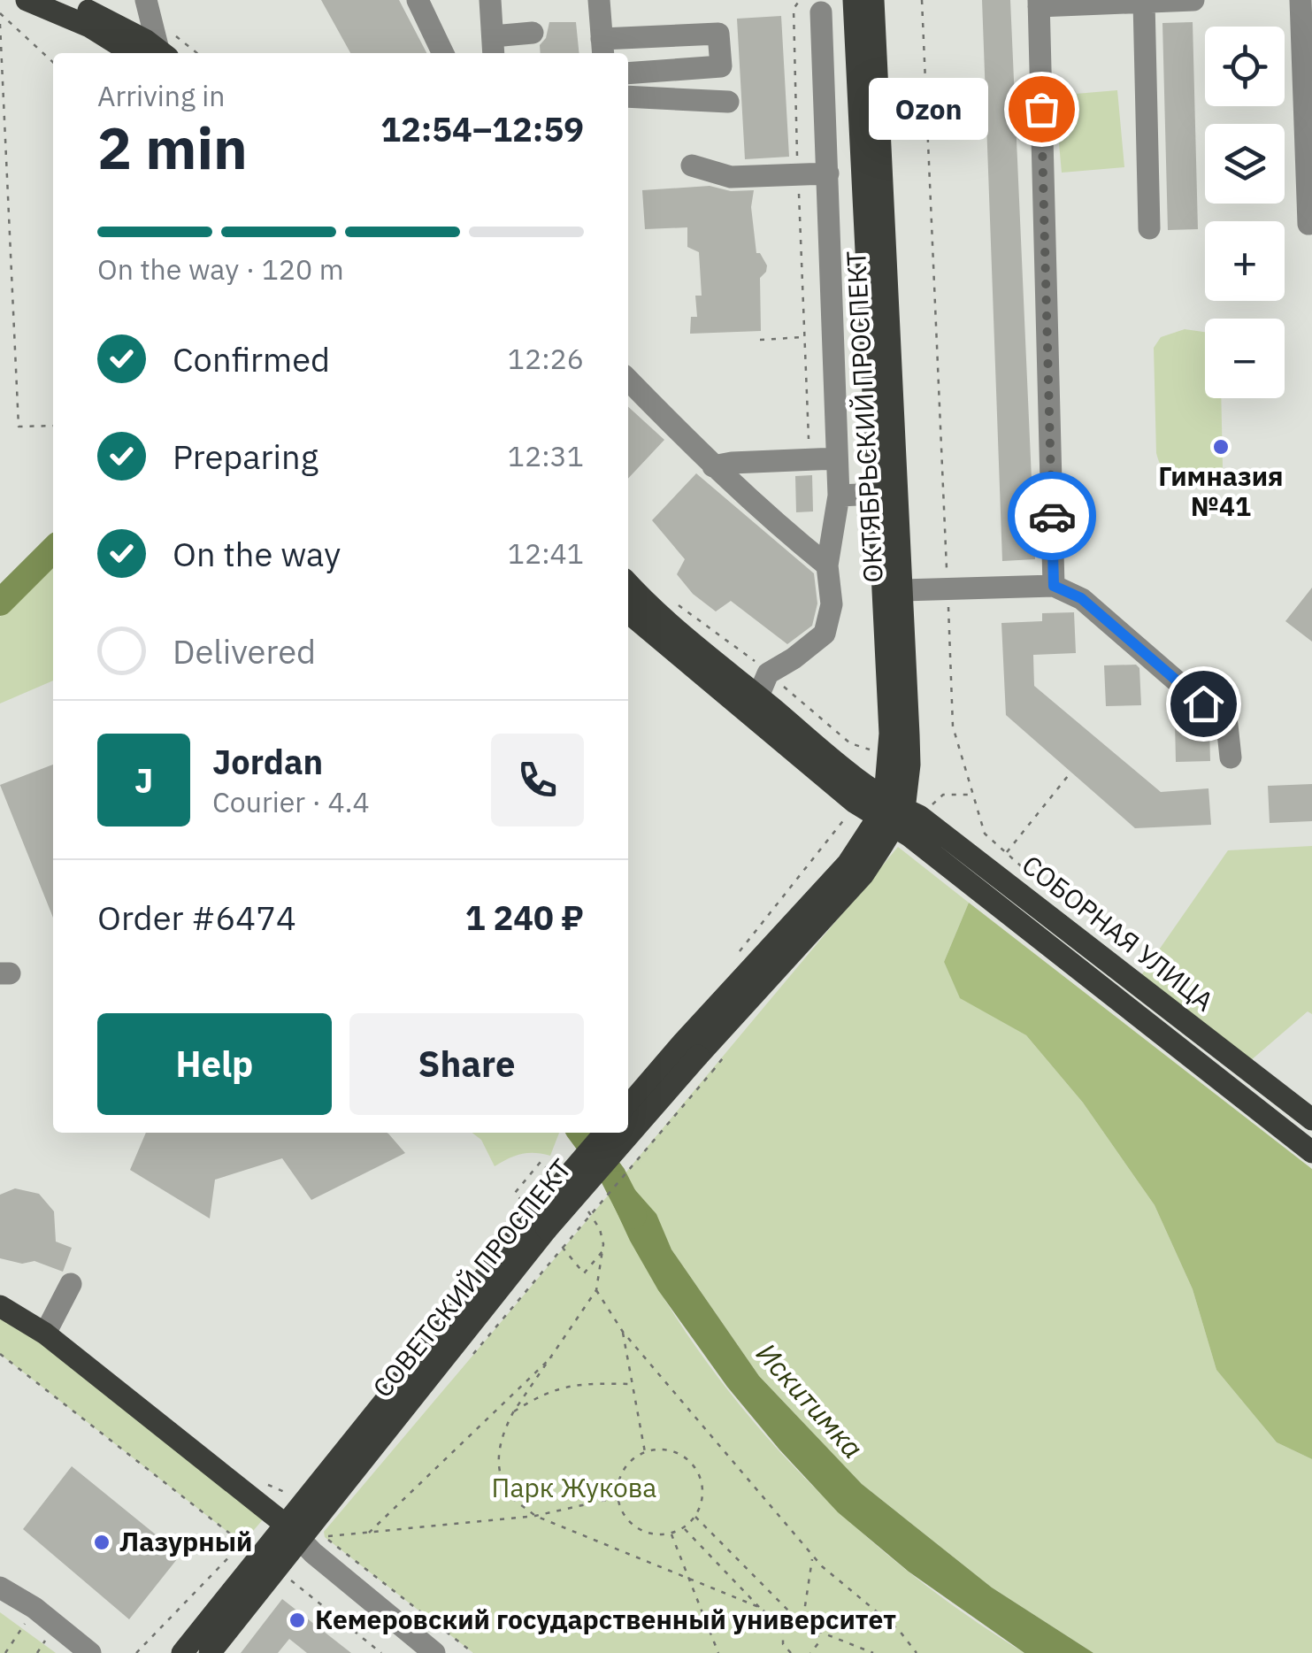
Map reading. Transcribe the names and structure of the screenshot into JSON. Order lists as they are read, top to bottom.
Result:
{
  "streets": {
    "main road": ["ОКТЯБРЬСКИЙ ПРОСПЕКТ", "СОБОРНАЯ УЛИЦА", "СОВЕТСКИЙ ПРОСПЕКТ"]
  },
  "crossings": [
    ["ОКТЯБРЬСКИЙ ПРОСПЕКТ", "СОБОРНАЯ УЛИЦА"],
    ["ОКТЯБРЬСКИЙ ПРОСПЕКТ", "СОВЕТСКИЙ ПРОСПЕКТ"],
    ["СОБОРНАЯ УЛИЦА", "СОВЕТСКИЙ ПРОСПЕКТ"]
  ],
  "water": ["Искитимка"],
  "parks": ["Парк Жукова"],
  "places": [
    "Ozon",
    "Гимназия №41",
    "Лазурный",
    "Кемеровский государственный университет"
  ],
  "page": {
    "map_buttons": ["+", "−"],
    "heading": ["2 min", "Arriving in", "12:54–12:59"],
    "panel": [
      "Jordan",
      "Courier · 4.4",
      "Order #6474",
      "1 240 ₽"
    ],
    "bubble": "Ozon",
    "bar": "On the way · 120 m",
    "list": [
      ["Confirmed", "12:26"],
      ["Preparing", "12:31"],
      ["On the way", "12:41"],
      "Delivered"
    ],
    "round": "J",
    "buttons": ["Help", "Share"]
  }
}
